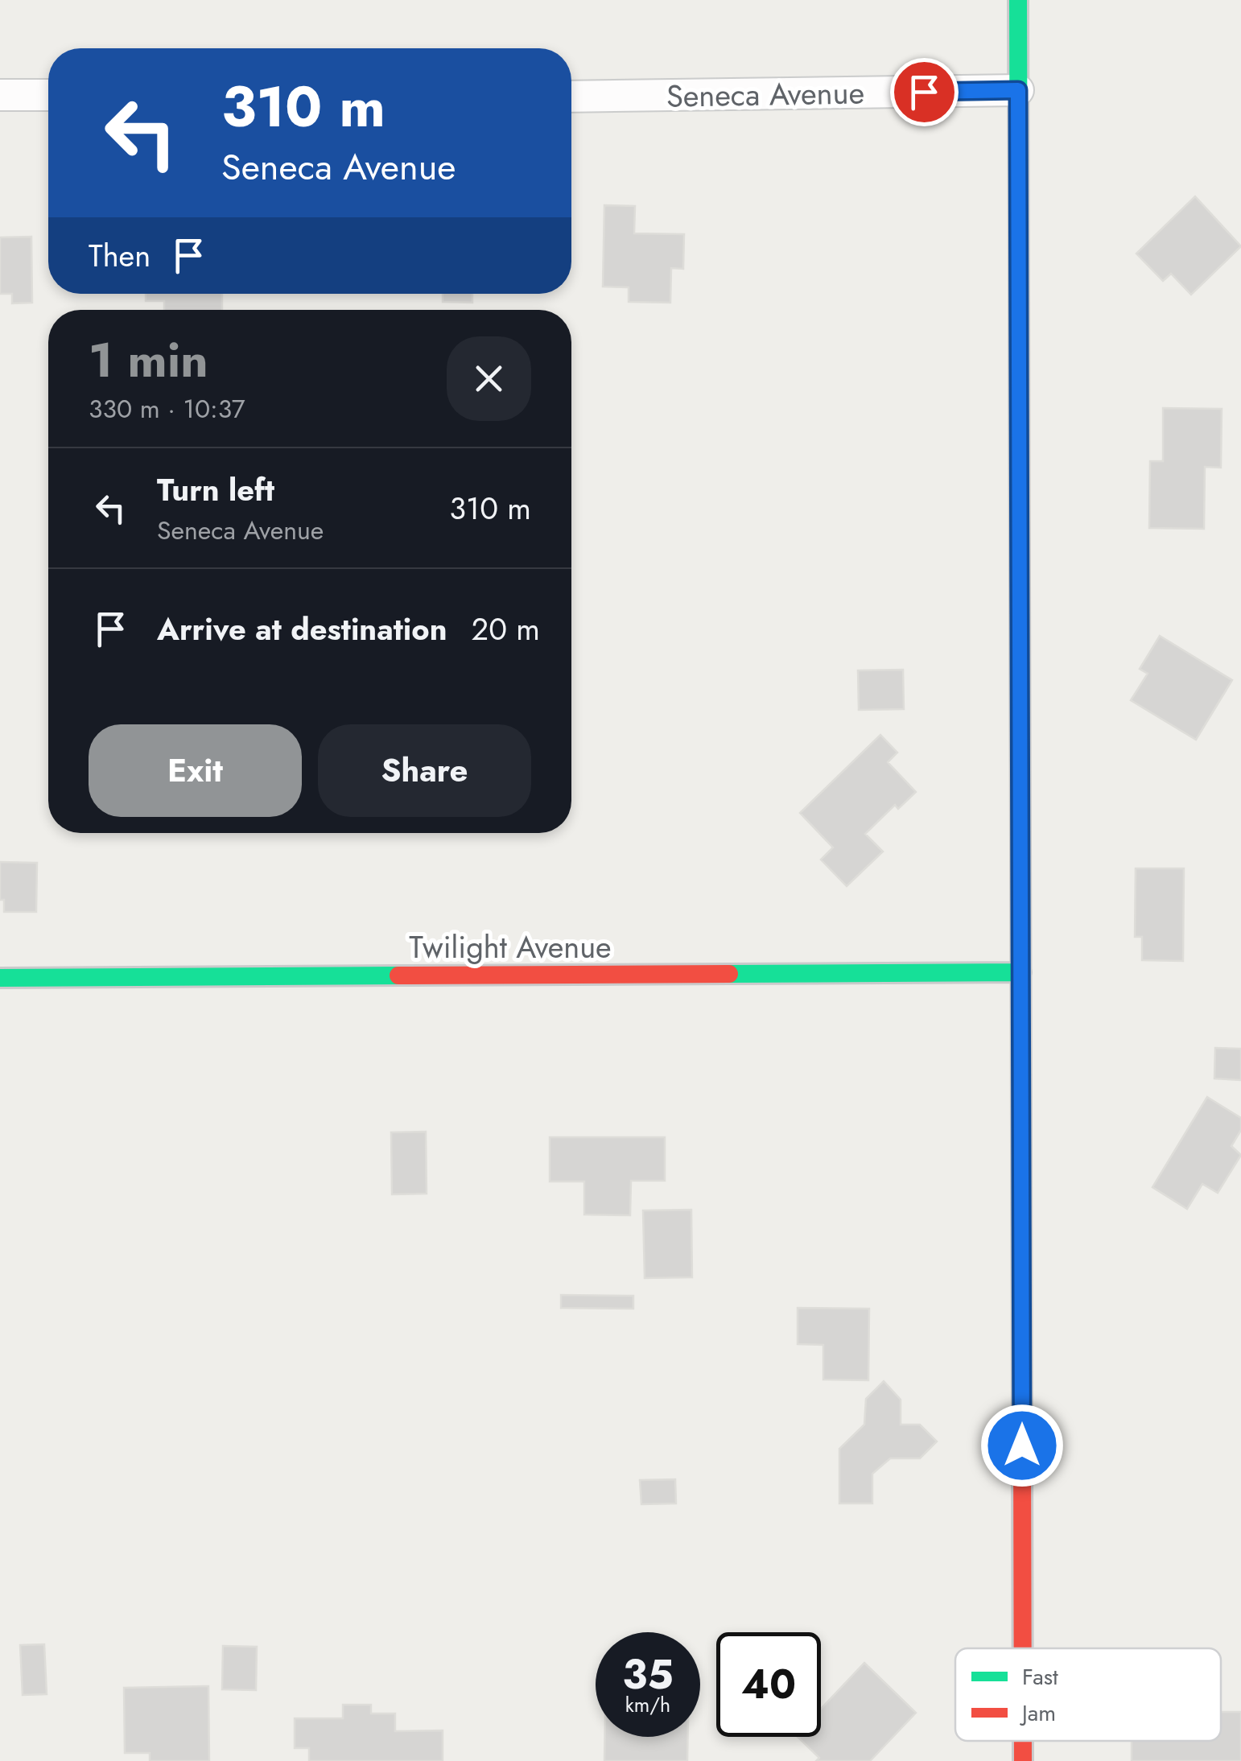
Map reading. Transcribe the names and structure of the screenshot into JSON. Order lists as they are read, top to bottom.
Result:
{
  "streets": {
    "street": ["Seneca Avenue", "Twilight Avenue"]
  },
  "legend": ["Fast", "Jam"],
  "page": {
    "turn": ["310 m", "Seneca Avenue"],
    "then": "Then",
    "heading": ["1 min", "330 m · 10:37"],
    "list": [
      {
        "name": "Turn left",
        "note": "Seneca Avenue",
        "value": "310 m"
      },
      {
        "name": "Arrive at destination",
        "value": "20 m"
      }
    ],
    "buttons": ["Exit", "Share"],
    "speed": "35 km/h",
    "limit": "40"
  }
}
